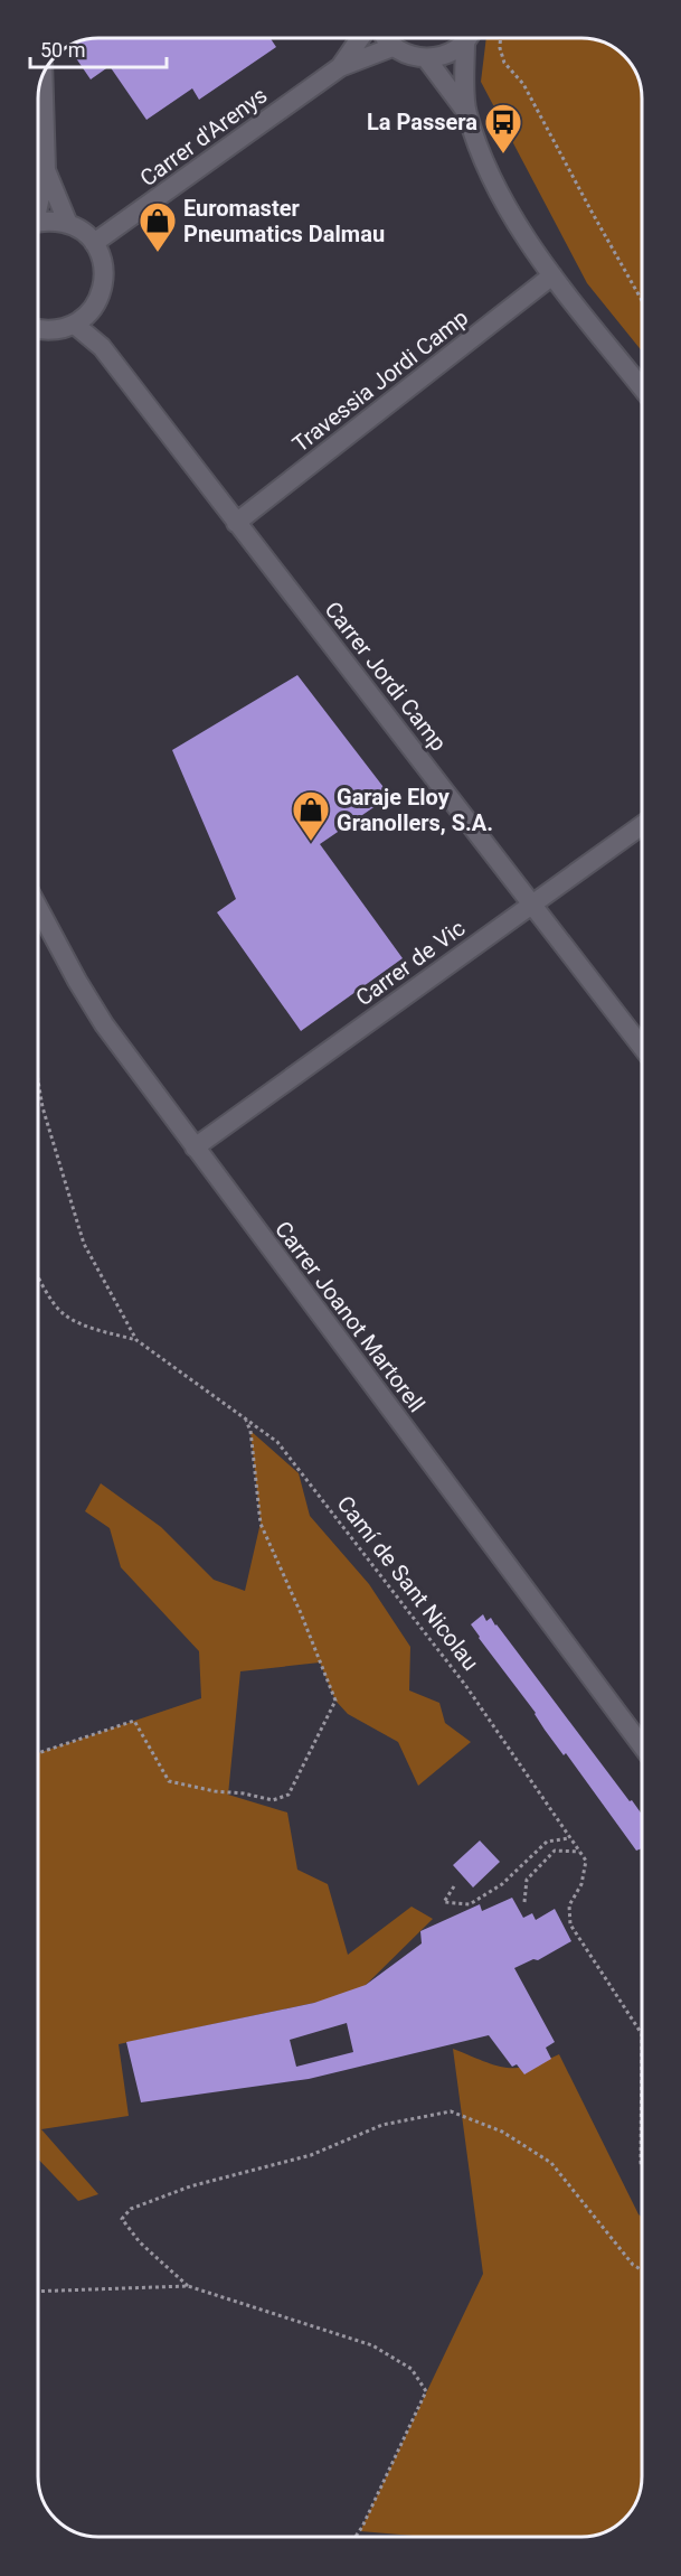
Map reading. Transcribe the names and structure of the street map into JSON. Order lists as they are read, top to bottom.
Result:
{
  "streets": {
    "street": [
      "Carrer d'Arenys",
      "Travessia Jordi Camp",
      "Carrer Jordi Camp",
      "Carrer de Vic",
      "Carrer Joanot Martorell"
    ],
    "path": ["Camí de Sant Nicolau"]
  },
  "crossings": [
    ["Travessia Jordi Camp", "Carrer Jordi Camp"],
    ["Carrer Jordi Camp", "Carrer de Vic"],
    ["Carrer de Vic", "Carrer Joanot Martorell"]
  ],
  "places": {
    "bus stop": ["La Passera"],
    "shop": ["Euromaster Pneumatics Dalmau", "Garaje Eloy Granollers, S.A."]
  },
  "scale_bar": "50 m"
}
